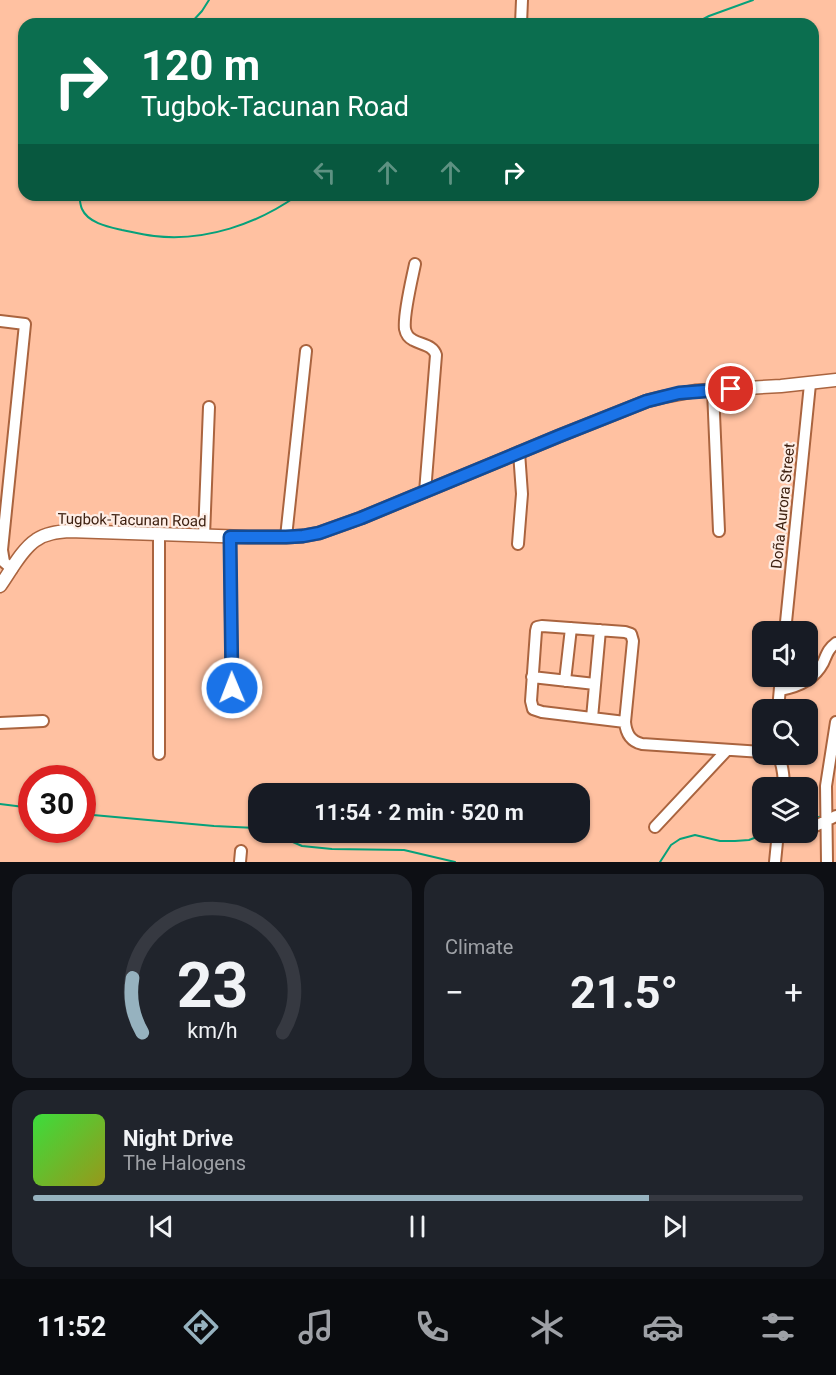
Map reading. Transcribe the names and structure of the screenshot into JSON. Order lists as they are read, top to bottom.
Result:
{
  "streets": {
    "street": ["Doña Aurora Street", "Tugbok-Tacunan Road"]
  },
  "crossings": [
    ["Doña Aurora Street", "Tugbok-Tacunan Road"]
  ],
  "page": {
    "turn": ["120 m", "Tugbok-Tacunan Road"],
    "limit": "30",
    "trip": "11:54 · 2 min · 520 m",
    "tile": "Climate",
    "heat": ["−", "21.5°", "+"],
    "song": ["Night Drive", "The Halogens"],
    "tabs": "11:52",
    "gauge": ["23", "km/h"]
  }
}
